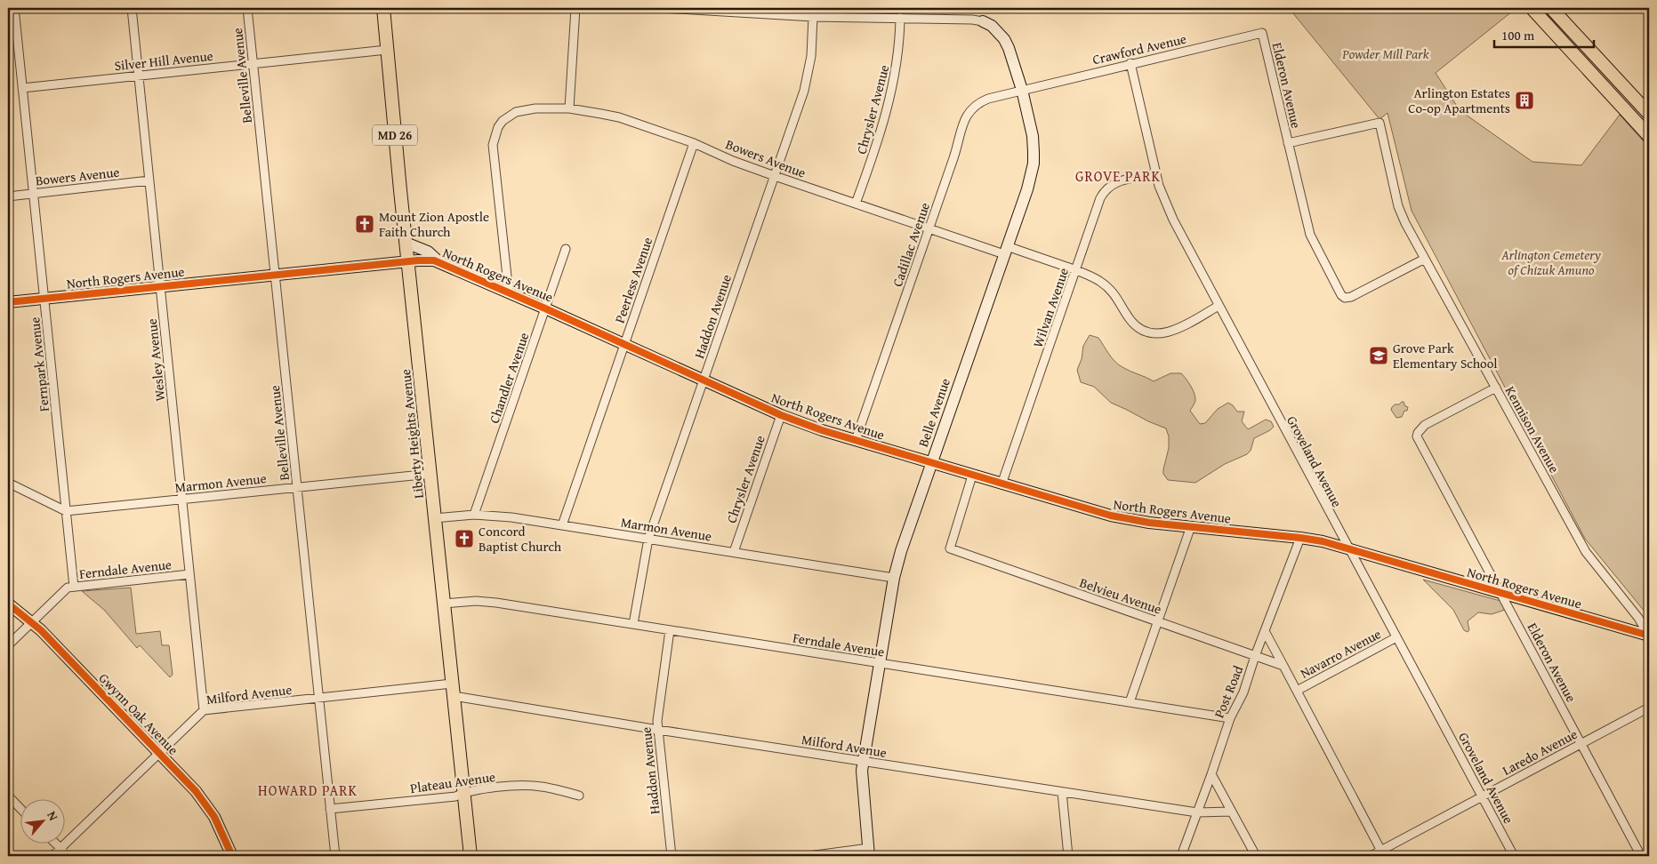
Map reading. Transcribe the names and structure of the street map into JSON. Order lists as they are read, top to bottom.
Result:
{
  "streets": {
    "main road": ["MD 26", "Liberty Heights Avenue"],
    "street": [
      "Crawford Avenue",
      "Silver Hill Avenue",
      "Belleville Avenue",
      "Elderon Avenue",
      "Chrysler Avenue",
      "Bowers Avenue",
      "Cadillac Avenue",
      "North Rogers Avenue",
      "Peerless Avenue",
      "Wilvan Avenue",
      "Haddon Avenue",
      "Wesley Avenue",
      "Fernpark Avenue",
      "Chandler Avenue",
      "Belle Avenue",
      "Kennison Avenue",
      "Groveland Avenue",
      "Marmon Avenue",
      "Ferndale Avenue",
      "Belvieu Avenue",
      "Navarro Avenue",
      "Post Road",
      "Milford Avenue",
      "Gwynn Oak Avenue",
      "Laredo Avenue",
      "Plateau Avenue"
    ]
  },
  "crossings": [
    ["Crawford Avenue", "Elderon Avenue"],
    ["Crawford Avenue", "Cadillac Avenue"],
    ["Crawford Avenue", "Belle Avenue"],
    ["Crawford Avenue", "Groveland Avenue"],
    ["Silver Hill Avenue", "Belleville Avenue"],
    ["Silver Hill Avenue", "Wesley Avenue"],
    ["Silver Hill Avenue", "Fernpark Avenue"],
    ["Silver Hill Avenue", "Liberty Heights Avenue"],
    ["Belleville Avenue", "North Rogers Avenue"],
    ["Belleville Avenue", "Marmon Avenue"],
    ["Belleville Avenue", "Milford Avenue"],
    ["Belleville Avenue", "Plateau Avenue"],
    ["Elderon Avenue", "North Rogers Avenue"],
    ["Elderon Avenue", "Kennison Avenue"],
    ["Elderon Avenue", "Laredo Avenue"],
    ["Chrysler Avenue", "Bowers Avenue"],
    ["Chrysler Avenue", "North Rogers Avenue"],
    ["Chrysler Avenue", "Marmon Avenue"],
    ["Bowers Avenue", "Cadillac Avenue"],
    ["Bowers Avenue", "North Rogers Avenue"],
    ["Bowers Avenue", "Peerless Avenue"],
    ["Bowers Avenue", "Wilvan Avenue"],
    ["Bowers Avenue", "Haddon Avenue"],
    ["Bowers Avenue", "Wesley Avenue"],
    ["Bowers Avenue", "Fernpark Avenue"],
    ["Bowers Avenue", "Belle Avenue"],
    ["Bowers Avenue", "Groveland Avenue"],
    ["Cadillac Avenue", "North Rogers Avenue"],
    ["Cadillac Avenue", "Belle Avenue"],
    ["North Rogers Avenue", "Peerless Avenue"],
    ["North Rogers Avenue", "Wilvan Avenue"],
    ["North Rogers Avenue", "Haddon Avenue"],
    ["North Rogers Avenue", "Wesley Avenue"],
    ["North Rogers Avenue", "Fernpark Avenue"],
    ["North Rogers Avenue", "Chandler Avenue"],
    ["North Rogers Avenue", "Belle Avenue"],
    ["North Rogers Avenue", "Kennison Avenue"],
    ["North Rogers Avenue", "Liberty Heights Avenue"],
    ["North Rogers Avenue", "Groveland Avenue"],
    ["North Rogers Avenue", "Belvieu Avenue"],
    ["North Rogers Avenue", "Post Road"],
    ["Peerless Avenue", "Marmon Avenue"],
    ["Wilvan Avenue", "Groveland Avenue"],
    ["Haddon Avenue", "Marmon Avenue"],
    ["Haddon Avenue", "Ferndale Avenue"],
    ["Haddon Avenue", "Milford Avenue"],
    ["Wesley Avenue", "Marmon Avenue"],
    ["Wesley Avenue", "Ferndale Avenue"],
    ["Wesley Avenue", "Milford Avenue"],
    ["Fernpark Avenue", "Marmon Avenue"],
    ["Fernpark Avenue", "Ferndale Avenue"],
    ["Chandler Avenue", "Marmon Avenue"],
    ["Belle Avenue", "Marmon Avenue"],
    ["Belle Avenue", "Ferndale Avenue"],
    ["Belle Avenue", "Milford Avenue"],
    ["Liberty Heights Avenue", "Marmon Avenue"],
    ["Liberty Heights Avenue", "Ferndale Avenue"],
    ["Liberty Heights Avenue", "Milford Avenue"],
    ["Liberty Heights Avenue", "Plateau Avenue"],
    ["Groveland Avenue", "Navarro Avenue"],
    ["Groveland Avenue", "Laredo Avenue"],
    ["Ferndale Avenue", "Post Road"],
    ["Ferndale Avenue", "Gwynn Oak Avenue"],
    ["Belvieu Avenue", "Post Road"],
    ["Post Road", "Milford Avenue"],
    ["Milford Avenue", "Gwynn Oak Avenue"]
  ],
  "districts": ["GROVE PARK", "HOWARD PARK"],
  "parks": ["Powder Mill Park", "Arlington Cemetery of Chizuk Amuno"],
  "places": {
    "building": ["Arlington Estates Co-op Apartments"],
    "church": ["Mount Zion Apostle Faith Church", "Concord Baptist Church"],
    "school or university": ["Grove Park Elementary School"]
  },
  "scale_bar": "100 m",
  "north": "top right"
}
